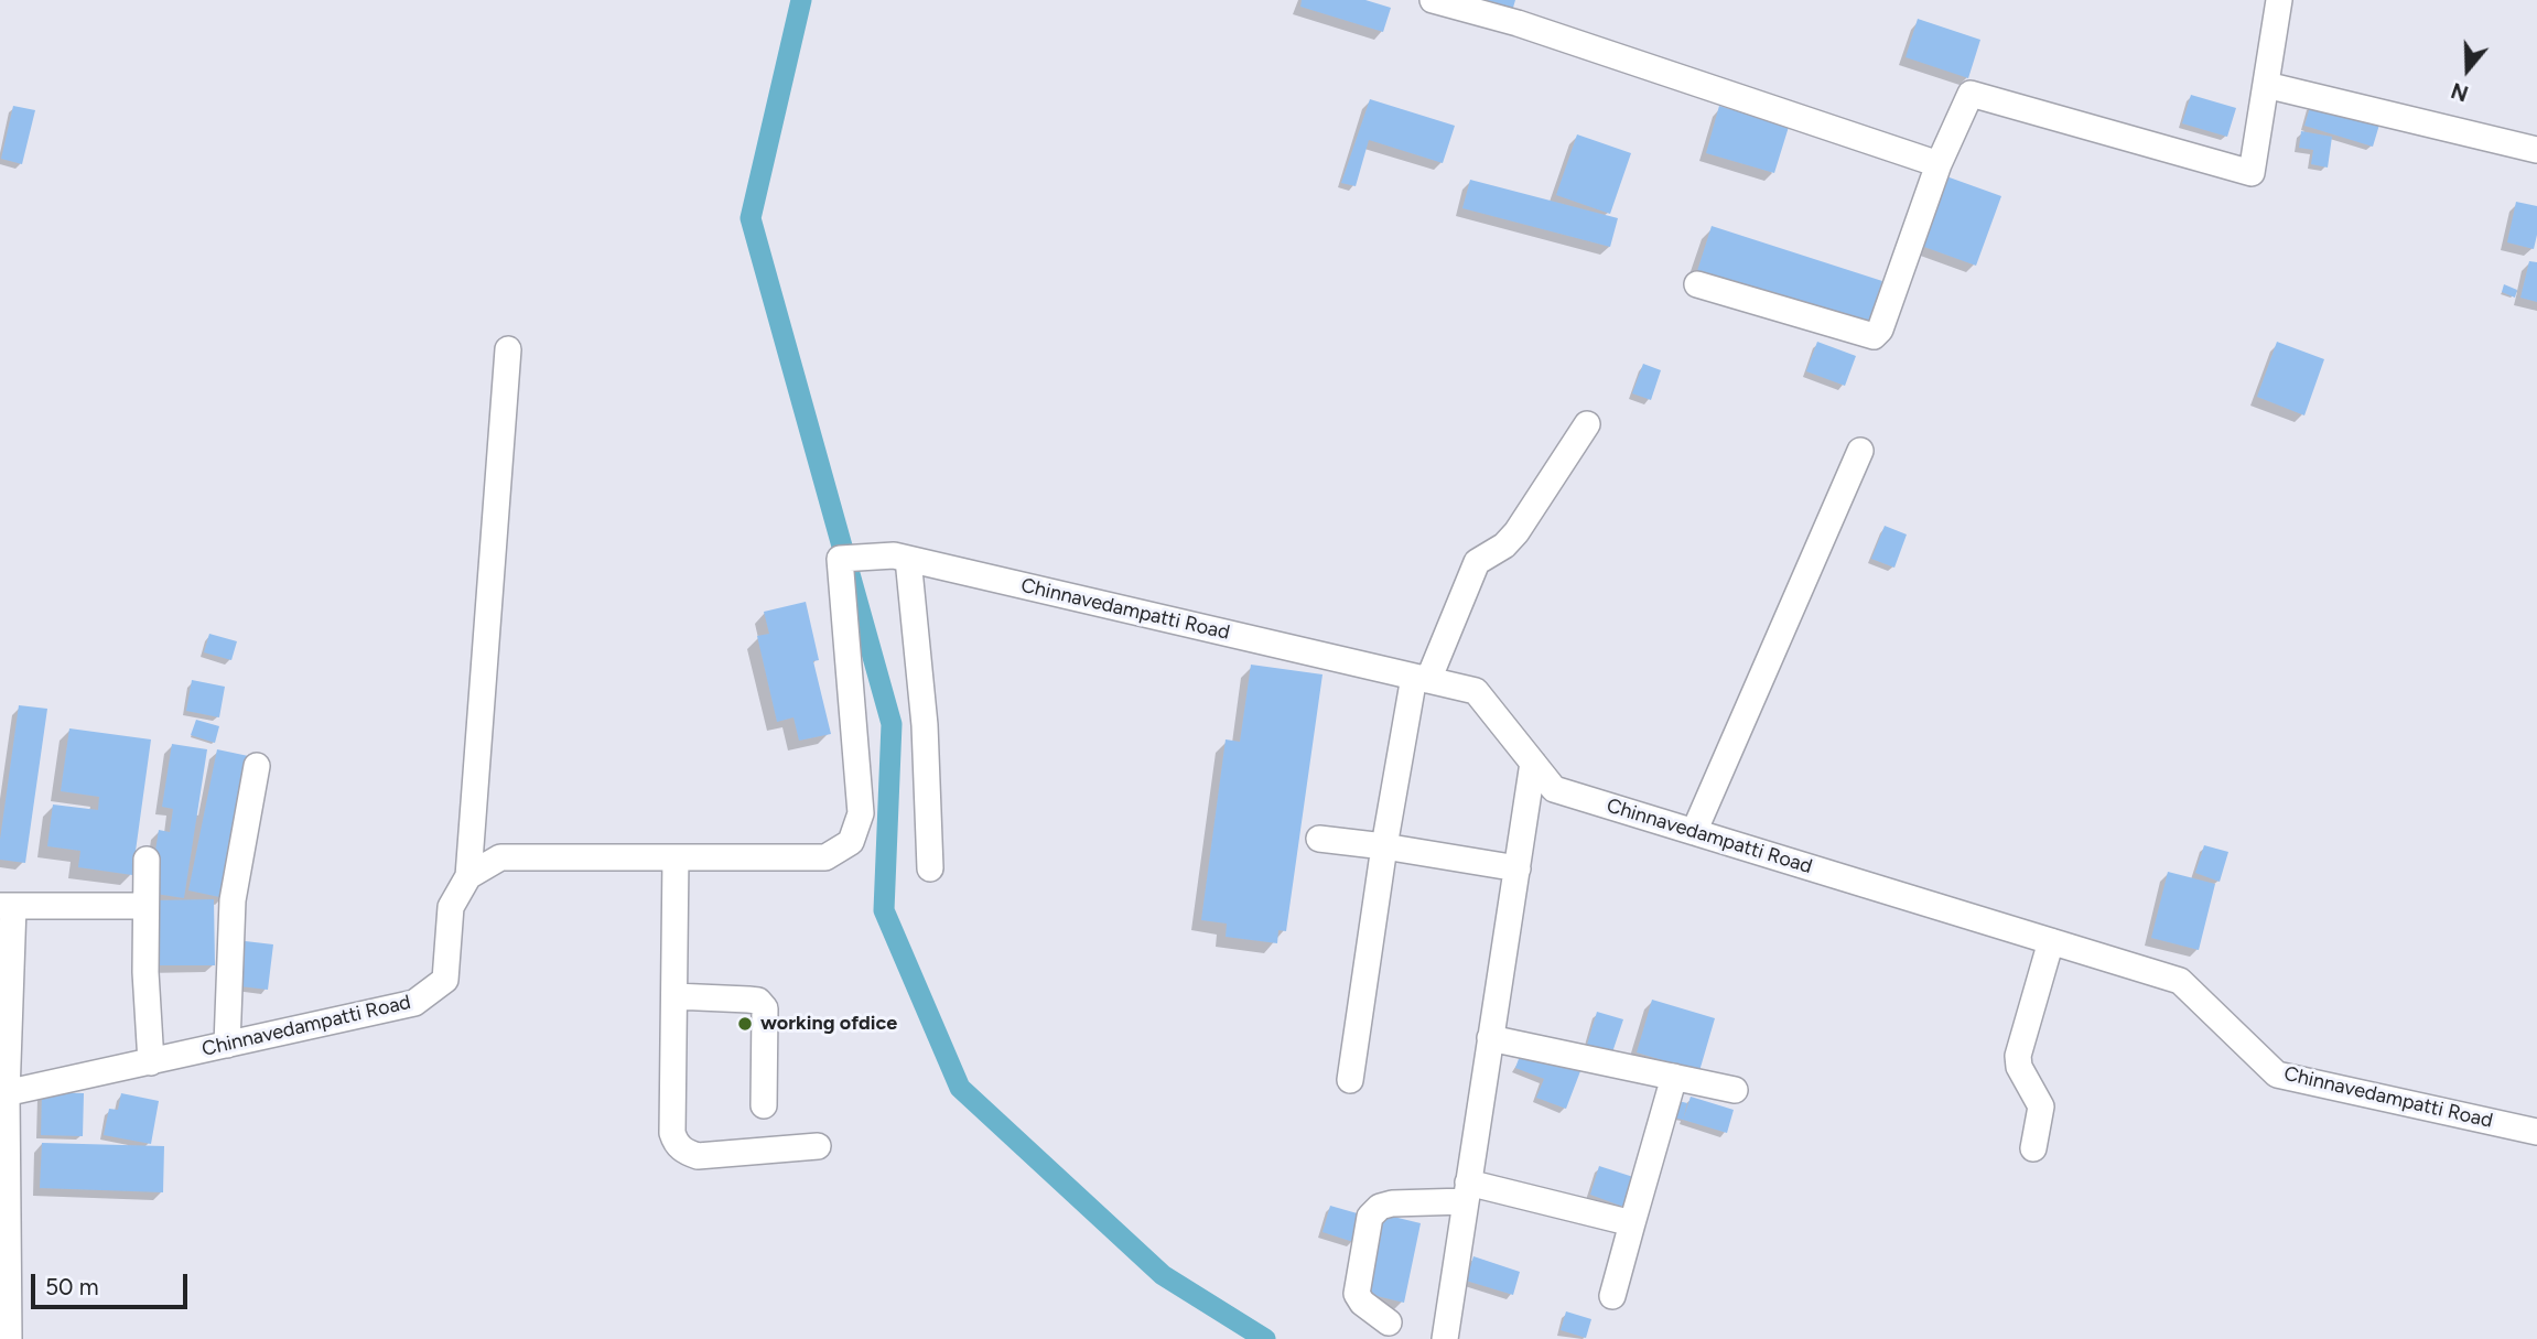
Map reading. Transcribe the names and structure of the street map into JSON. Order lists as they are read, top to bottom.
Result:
{
  "streets": {
    "street": ["Chinnavedampatti Road"]
  },
  "places": ["working ofdice"],
  "scale_bar": "50 m",
  "north": "bottom"
}
